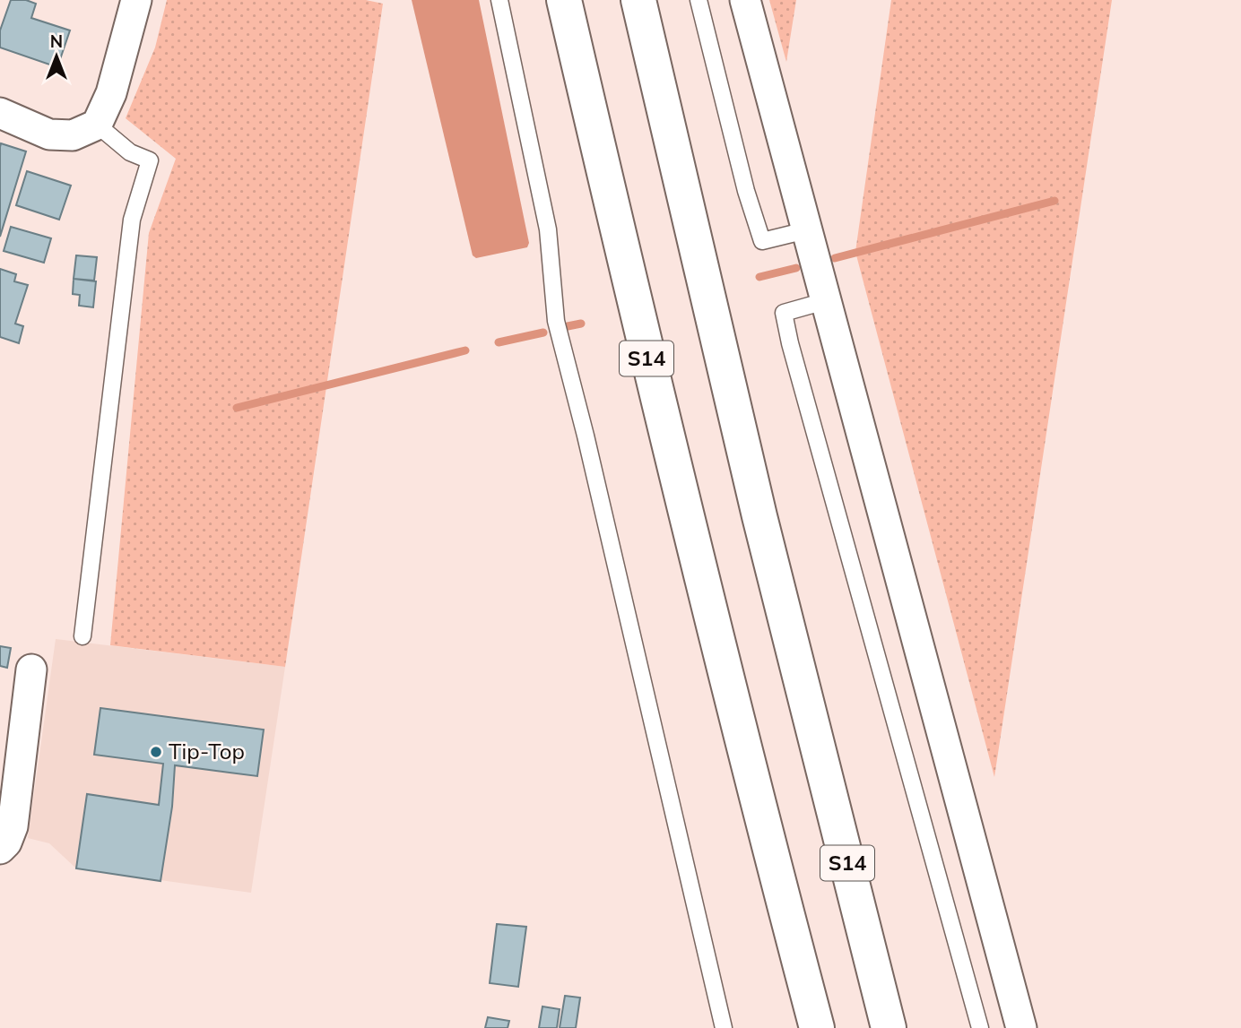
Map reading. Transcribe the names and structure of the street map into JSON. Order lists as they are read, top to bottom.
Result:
{
  "streets": {
    "highway": ["S14"]
  },
  "places": ["Tip-Top"],
  "north": "top"
}
